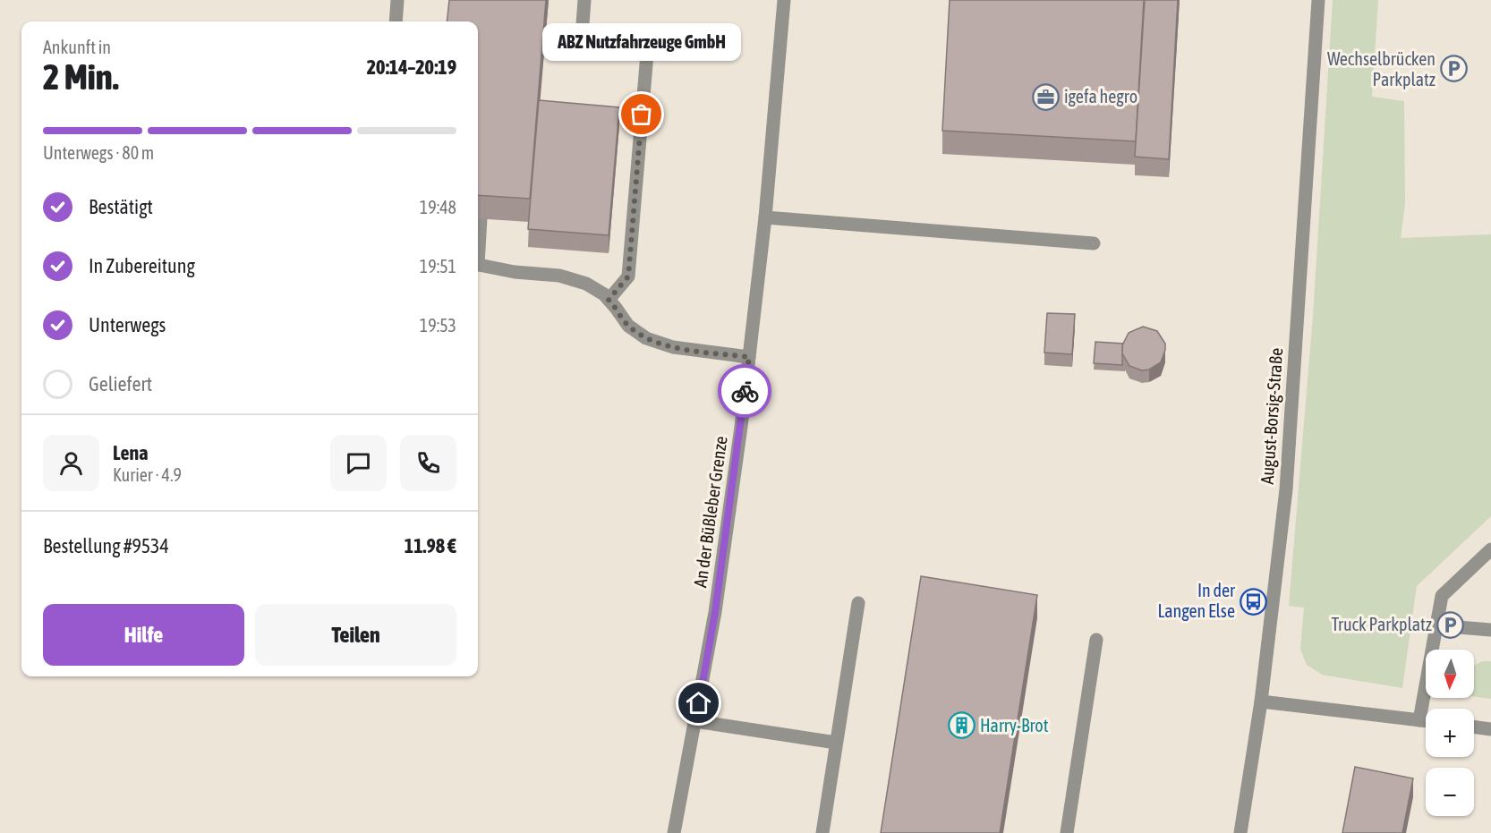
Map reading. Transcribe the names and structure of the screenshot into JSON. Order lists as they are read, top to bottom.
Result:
{
  "streets": {
    "street": ["August-Borsig-Straße", "An der Büßleber Grenze"]
  },
  "places": {
    "parking": ["Wechselbrücken Parkplatz", "Truck Parkplatz"],
    "office": ["igefa hegro"],
    "other": ["ABZ Nutzfahrzeuge GmbH"],
    "bus stop": ["In der Langen Else"],
    "building": ["Harry-Brot"]
  },
  "north": "bottom",
  "page": {
    "heading": ["2 Min.", "Ankunft in", "20:14–20:19"],
    "panel": [
      "Lena",
      "Kurier · 4.9",
      "Bestellung #9534",
      "11.98 €"
    ],
    "bubble": "ABZ Nutzfahrzeuge GmbH",
    "bar": "Unterwegs · 80 m",
    "list": [
      ["Bestätigt", "19:48"],
      ["In Zubereitung", "19:51"],
      ["Unterwegs", "19:53"],
      "Geliefert"
    ],
    "buttons": ["Hilfe", "Teilen"],
    "map_buttons": ["+", "−"]
  }
}
